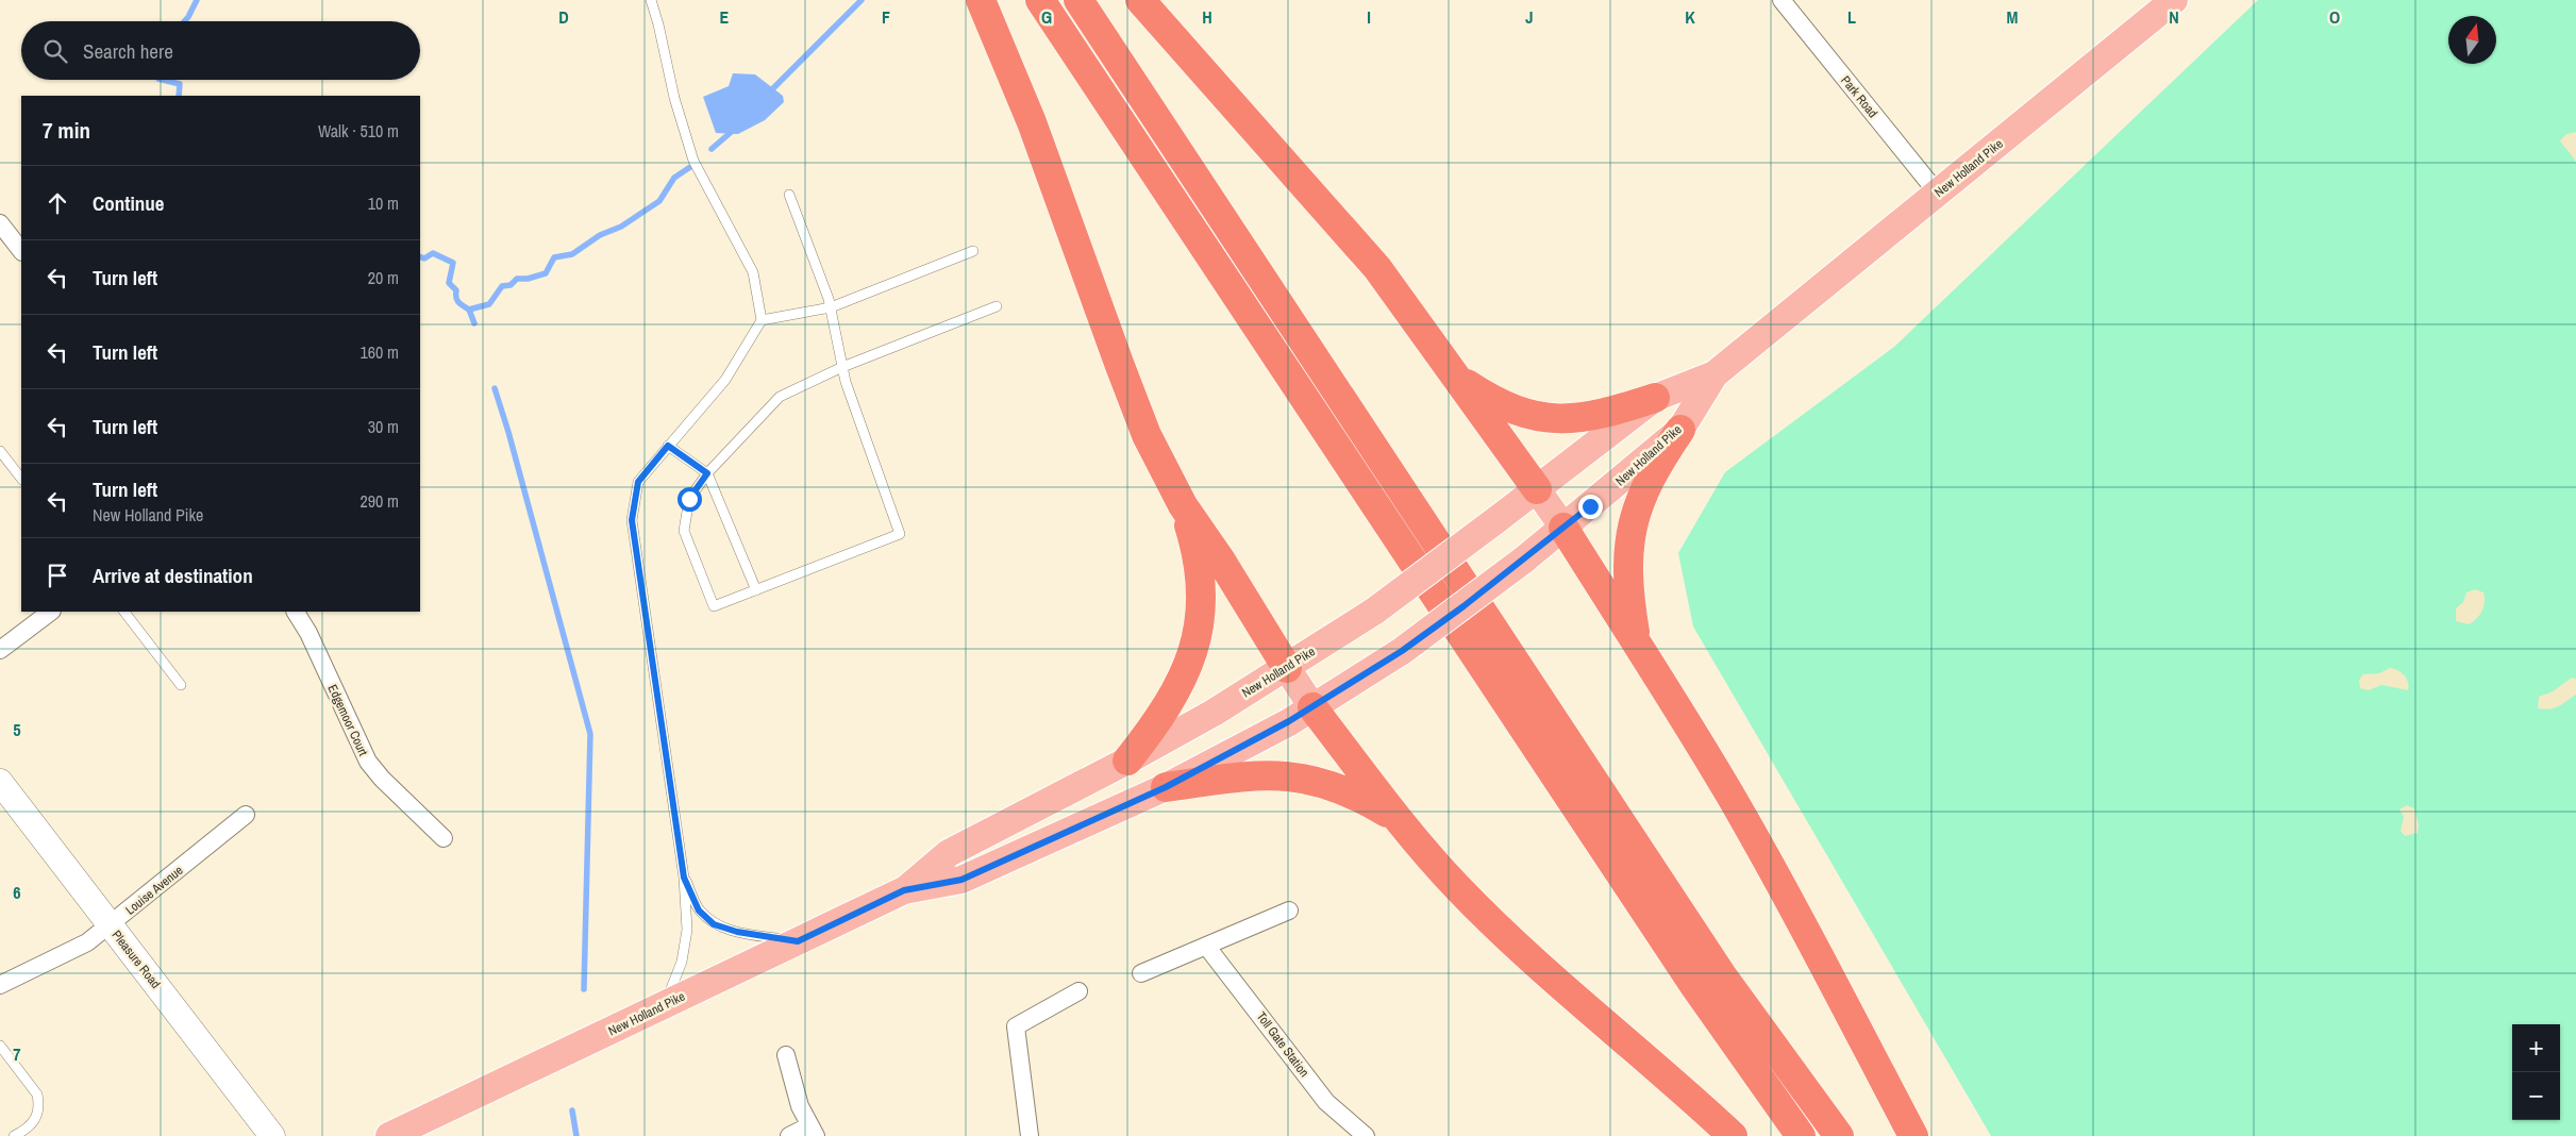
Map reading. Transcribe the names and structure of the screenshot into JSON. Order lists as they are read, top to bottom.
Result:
{
  "streets": {
    "main road": ["New Holland Pike"],
    "street": [
      "Park Road",
      "Edgemoor Court",
      "Louise Avenue",
      "Pleasure Road",
      "Toll Gate Station"
    ]
  },
  "crossings": [
    ["Park Road", "New Holland Pike"],
    ["Louise Avenue", "Pleasure Road"]
  ],
  "north": "top",
  "page": {
    "search": "Search here",
    "heading": ["7 min", "Walk · 510 m"],
    "list": [
      ["Continue", "10 m"],
      ["Turn left", "20 m"],
      ["Turn left", "160 m"],
      ["Turn left", "30 m"],
      ["Turn left", "New Holland Pike", "290 m"],
      "Arrive at destination"
    ],
    "map_buttons": ["+", "−"]
  },
  "grid": {
    "columns": [
      "D",
      "E",
      "F",
      "G",
      "H",
      "I",
      "J",
      "K",
      "L",
      "M",
      "N",
      "O"
    ],
    "rows": ["5", "6", "7"]
  }
}
